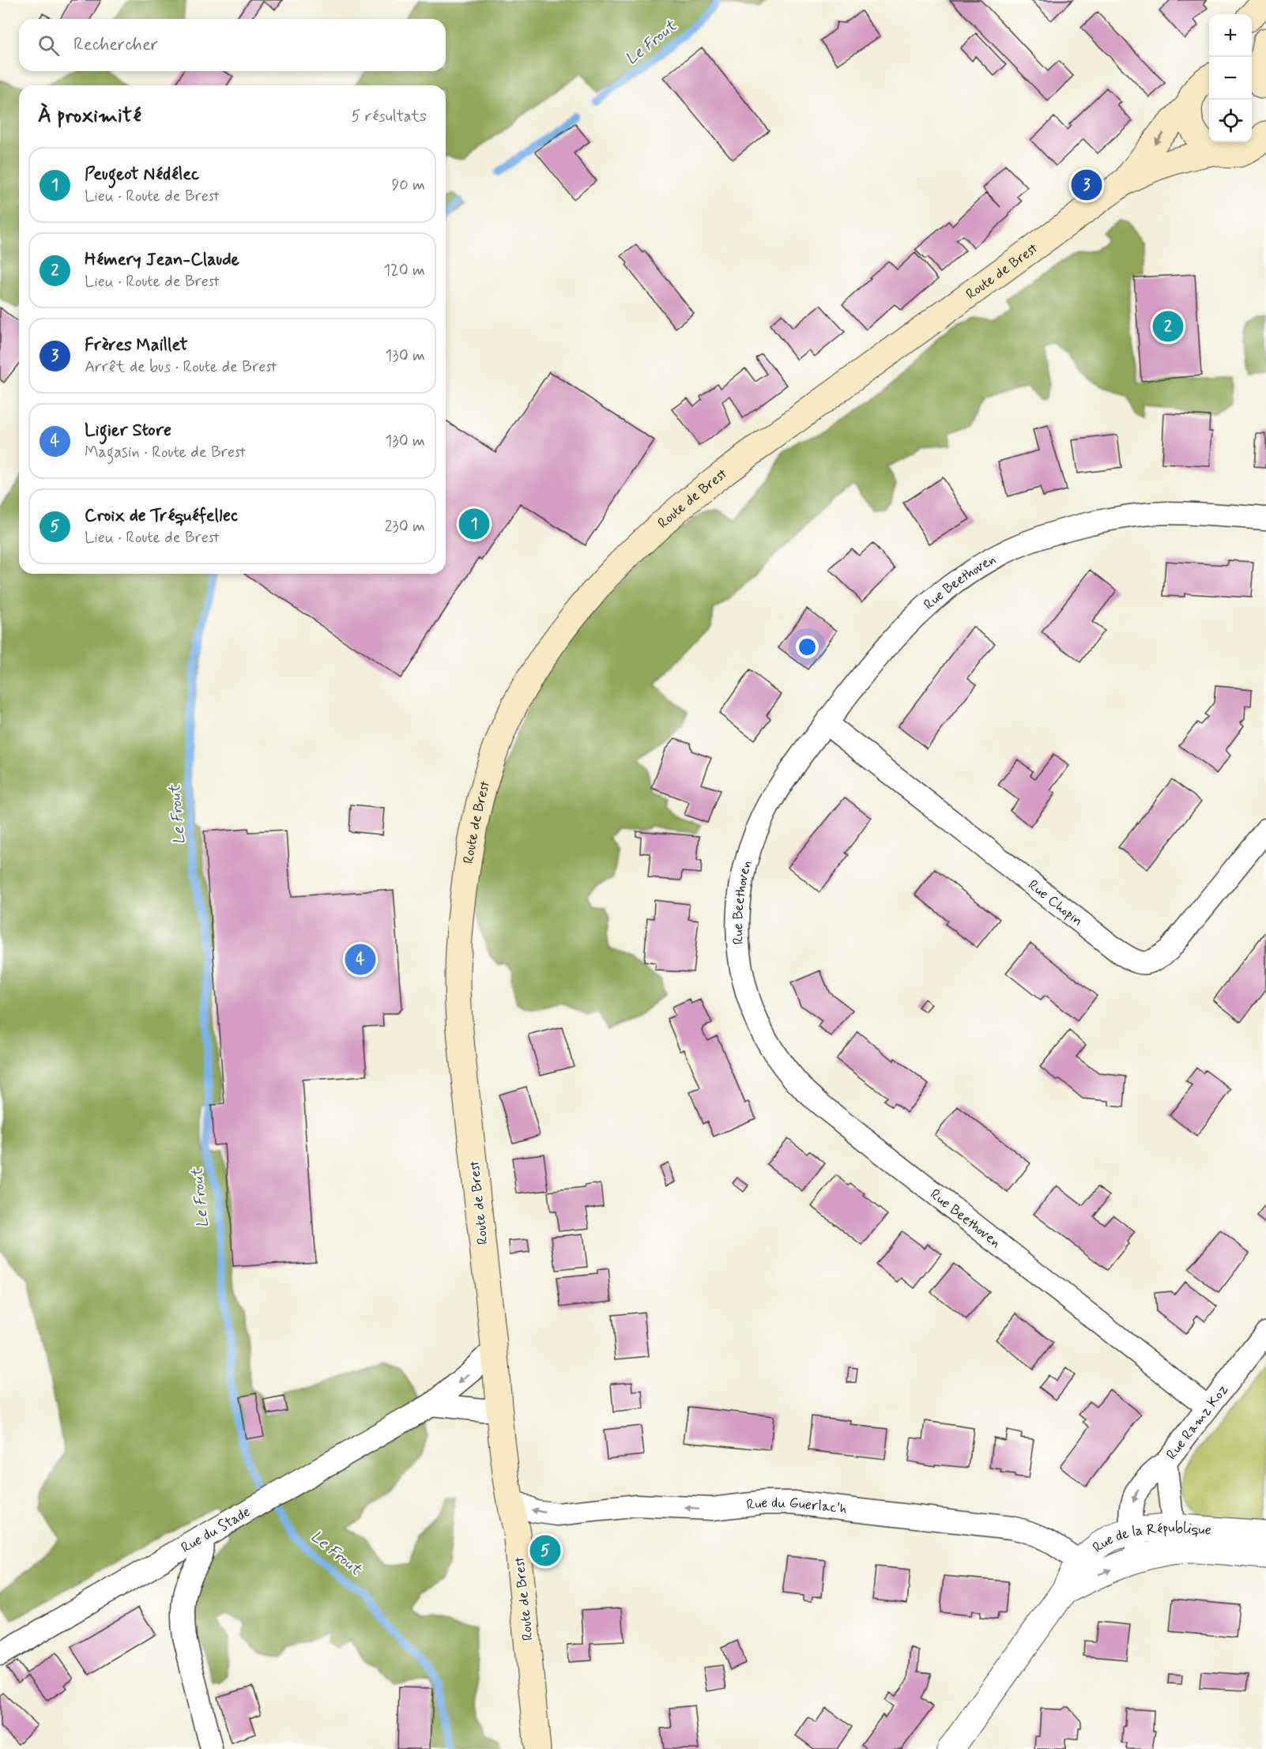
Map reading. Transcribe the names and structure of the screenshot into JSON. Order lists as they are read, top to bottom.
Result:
{
  "streets": {
    "main road": ["Route de Brest"],
    "street": [
      "Rue Beethoven",
      "Rue Chopin",
      "Rue Ramz Koz",
      "Rue du Guerlac'h",
      "Rue du Stade",
      "Rue de la République"
    ]
  },
  "crossings": [
    ["Route de Brest", "Rue du Guerlac'h"],
    ["Route de Brest", "Rue du Stade"],
    ["Rue Beethoven", "Rue Chopin"],
    ["Rue Beethoven", "Rue Ramz Koz"],
    ["Rue Ramz Koz", "Rue de la République"],
    ["Rue du Guerlac'h", "Rue de la République"]
  ],
  "one_way": ["Rue du Guerlac'h"],
  "water": ["Le Frout"],
  "page": {
    "map_buttons": ["+", "−"],
    "search": "Rechercher",
    "heading": ["À proximité", "5 résultats"],
    "list": [
      {
        "mark": "1",
        "name": "Peugeot Nédélec",
        "note": "Lieu · Route de Brest",
        "value": "90 m"
      },
      {
        "mark": "2",
        "name": "Hémery Jean-Claude",
        "note": "Lieu · Route de Brest",
        "value": "120 m"
      },
      {
        "mark": "3",
        "name": "Frères Maillet",
        "note": "Arrêt de bus · Route de Brest",
        "value": "130 m"
      },
      {
        "mark": "4",
        "name": "Ligier Store",
        "note": "Magasin · Route de Brest",
        "value": "130 m"
      },
      {
        "mark": "5",
        "name": "Croix de Tréquéfellec",
        "note": "Lieu · Route de Brest",
        "value": "230 m"
      }
    ],
    "pins": [
      "3",
      "2",
      "1",
      "4",
      "5"
    ]
  }
}
